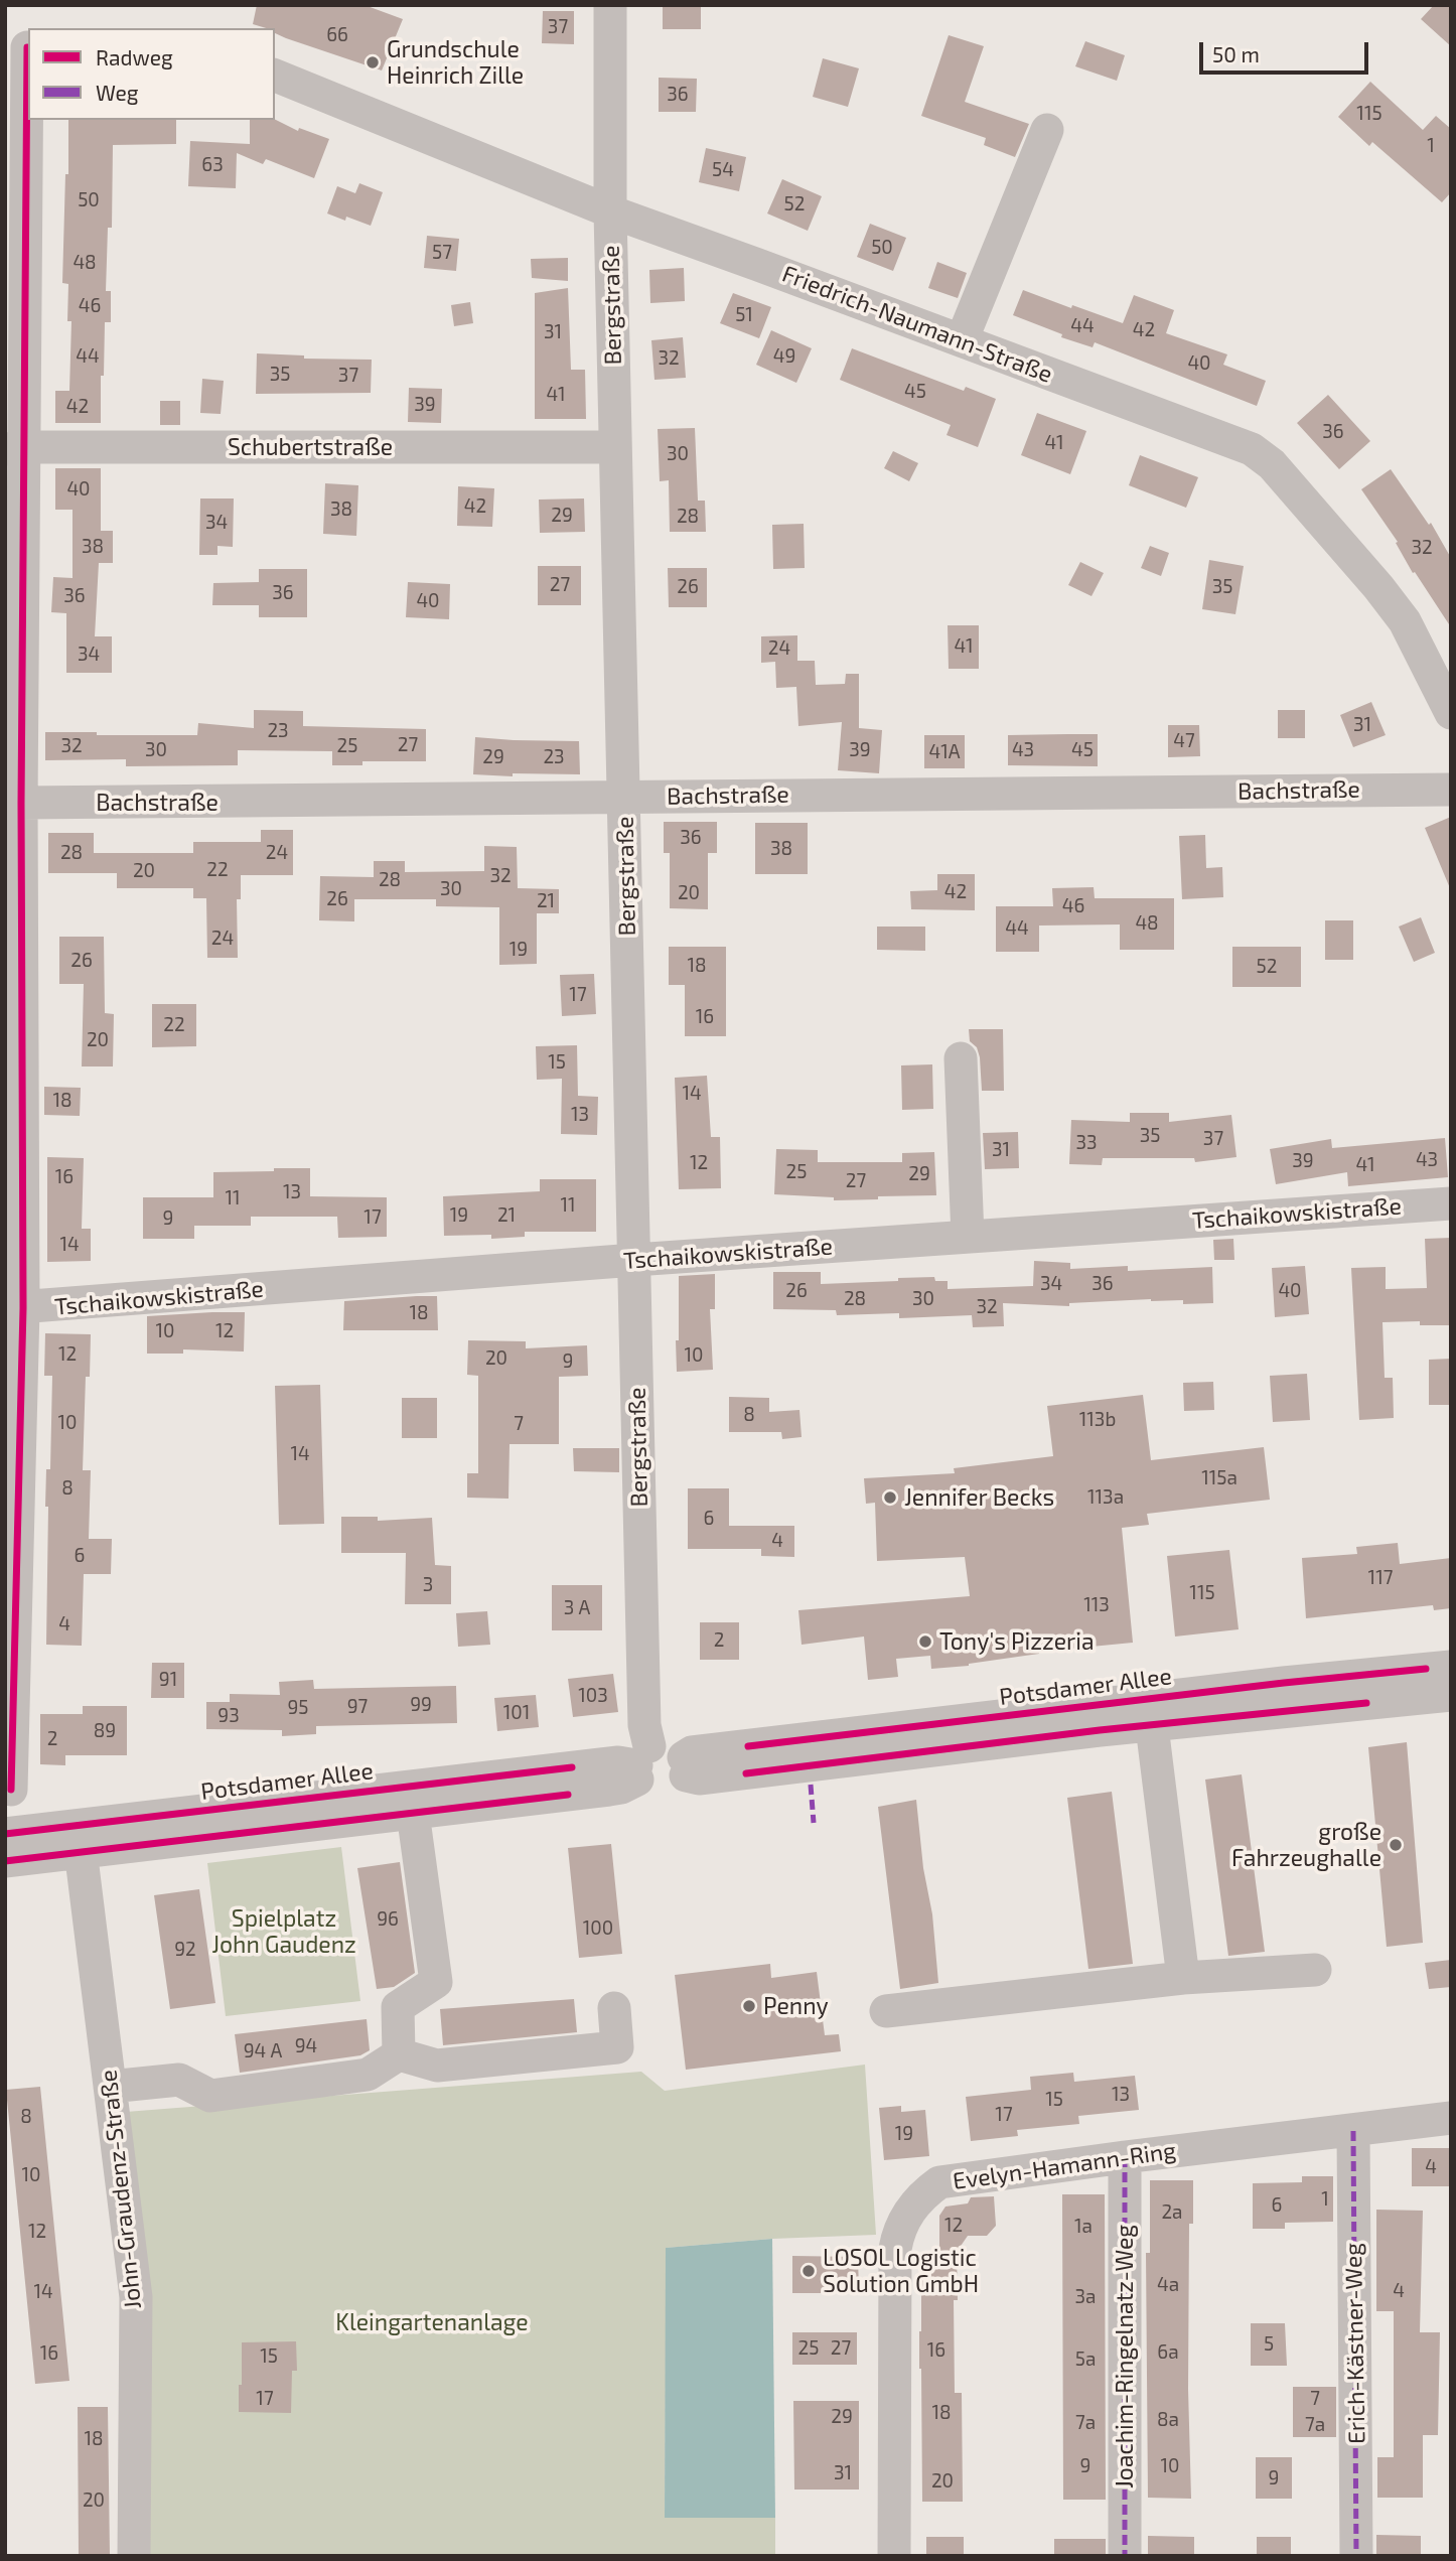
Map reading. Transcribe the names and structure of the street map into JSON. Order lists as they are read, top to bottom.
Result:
{
  "streets": {
    "street": [
      "Bergstraße",
      "Friedrich-Naumann-Straße",
      "Schubertstraße",
      "Bachstraße",
      "Tschaikowskistraße",
      "Potsdamer Allee",
      "Evelyn-Hamann-Ring",
      "John-Graudenz-Straße",
      "Erich-Kästner-Weg",
      "Joachim-Ringelnatz-Weg"
    ]
  },
  "crossings": [
    ["Bergstraße", "Friedrich-Naumann-Straße"],
    ["Bergstraße", "Schubertstraße"],
    ["Bergstraße", "Bachstraße"],
    ["Bergstraße", "Tschaikowskistraße"],
    ["Bergstraße", "Potsdamer Allee"],
    ["Potsdamer Allee", "John-Graudenz-Straße"],
    ["Evelyn-Hamann-Ring", "Erich-Kästner-Weg"],
    ["Evelyn-Hamann-Ring", "Joachim-Ringelnatz-Weg"]
  ],
  "parks": ["Spielplatz John Gaudenz", "Kleingartenanlage"],
  "places": [
    "Grundschule Heinrich Zille",
    "Jennifer Becks",
    "Tony's Pizzeria",
    "große Fahrzeughalle",
    "Penny",
    "LOSOL Logistic Solution GmbH"
  ],
  "house_numbers": [
    "37",
    "66",
    "36",
    "115",
    "1",
    "63",
    "54",
    "50",
    "52",
    "50",
    "57",
    "48",
    "46",
    "51",
    "44",
    "42",
    "31",
    "44",
    "49",
    "32",
    "40",
    "35",
    "37",
    "45",
    "41",
    "39",
    "42",
    "36",
    "41",
    "30",
    "40",
    "42",
    "38",
    "29",
    "28",
    "34",
    "38",
    "32",
    "27",
    "26",
    "35",
    "36",
    "36",
    "40",
    "41",
    "24",
    "34",
    "31",
    "23",
    "47",
    "27",
    "32",
    "25",
    "30",
    "39",
    "43",
    "45",
    "41A",
    "29",
    "23",
    "36",
    "38",
    "28",
    "24",
    "22",
    "20",
    "32",
    "28",
    "30",
    "42",
    "20",
    "26",
    "21",
    "46",
    "48",
    "44",
    "24",
    "19",
    "26",
    "18",
    "52",
    "17",
    "16",
    "22",
    "20",
    "15",
    "14",
    "18",
    "13",
    "35",
    "37",
    "33",
    "31",
    "43",
    "39",
    "12",
    "41",
    "25",
    "29",
    "16",
    "27",
    "13",
    "11",
    "11",
    "19",
    "21",
    "17",
    "9",
    "14",
    "34",
    "36",
    "26",
    "40",
    "28",
    "30",
    "32",
    "18",
    "10",
    "12",
    "12",
    "10",
    "20",
    "9",
    "8",
    "113b",
    "10",
    "7",
    "14",
    "115a",
    "8",
    "113a",
    "6",
    "4",
    "6",
    "117",
    "3",
    "115",
    "113",
    "3 A",
    "4",
    "2",
    "91",
    "103",
    "99",
    "97",
    "95",
    "101",
    "93",
    "89",
    "2",
    "96",
    "100",
    "92",
    "94",
    "94 A",
    "13",
    "15",
    "17",
    "8",
    "19",
    "4",
    "10",
    "1",
    "6",
    "2a",
    "12",
    "1a",
    "12",
    "4a",
    "4",
    "14",
    "3a",
    "5",
    "25",
    "27",
    "16",
    "6a",
    "16",
    "15",
    "5a",
    "17",
    "7",
    "18",
    "29",
    "8a",
    "7a",
    "7a",
    "18",
    "9",
    "10",
    "31",
    "9",
    "20",
    "20"
  ],
  "legend": ["Radweg", "Weg"],
  "scale_bar": "50 m"
}
